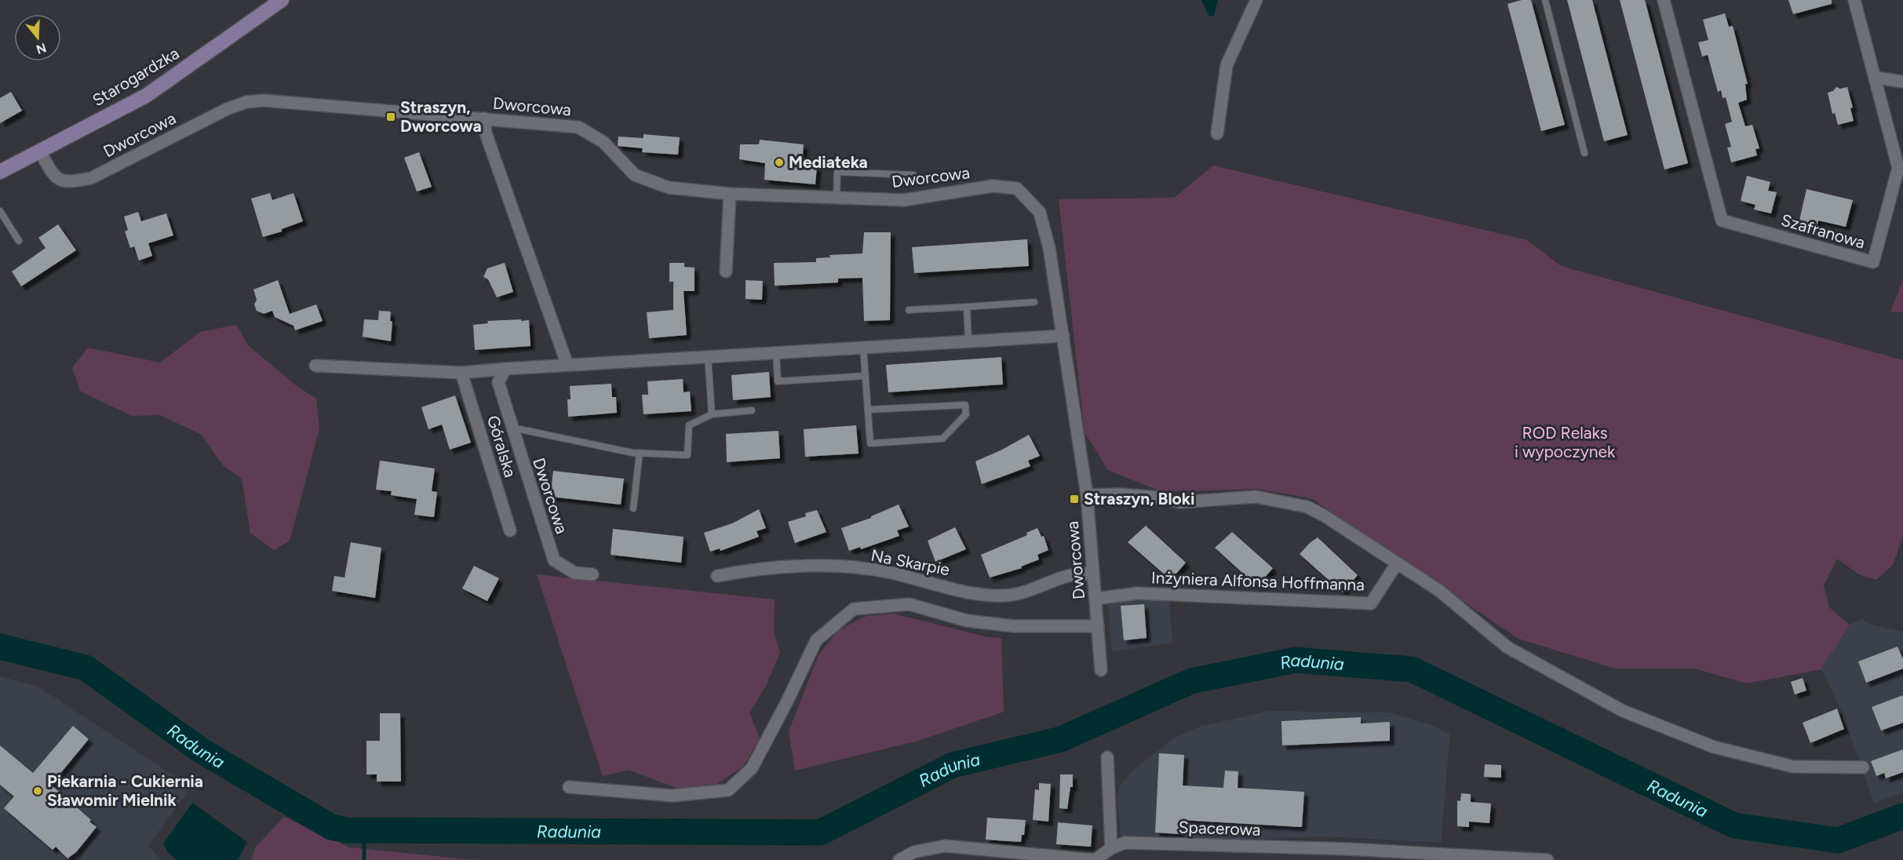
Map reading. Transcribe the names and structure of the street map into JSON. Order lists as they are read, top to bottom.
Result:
{
  "streets": {
    "main road": ["Starogardzka"],
    "street": [
      "Dworcowa",
      "Szafranowa",
      "Góralska",
      "Na Skarpie",
      "Inżyniera Alfonsa Hoffmanna",
      "Spacerowa"
    ]
  },
  "crossings": [
    ["Starogardzka", "Dworcowa"],
    ["Dworcowa", "Na Skarpie"],
    ["Dworcowa", "Inżyniera Alfonsa Hoffmanna"]
  ],
  "water": ["Radunia"],
  "parks": ["ROD Relaks i wypoczynek"],
  "places": {
    "transit": ["Straszyn, Dworcowa", "Straszyn, Bloki"],
    "other": ["Mediateka", "Piekarnia - Cukiernia Sławomir Mielnik"]
  },
  "north": "bottom"
}
